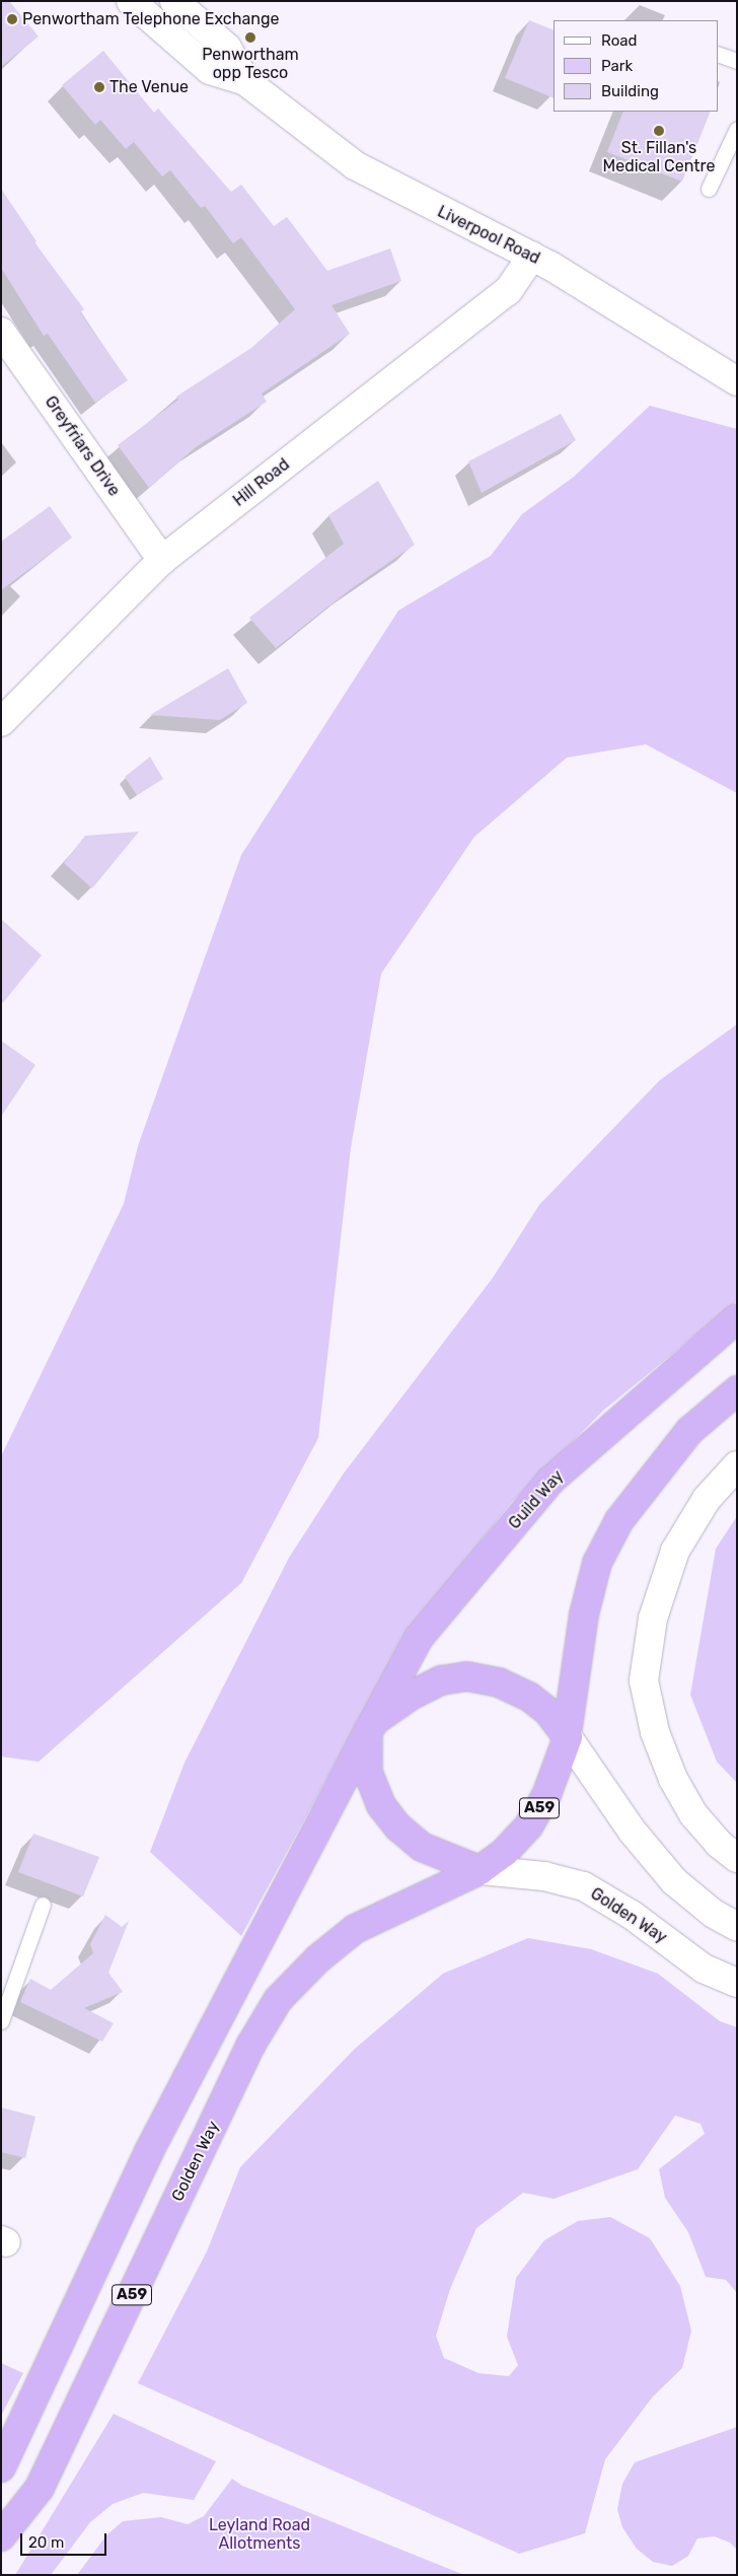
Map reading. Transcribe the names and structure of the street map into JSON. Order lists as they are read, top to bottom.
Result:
{
  "streets": {
    "highway": ["Guild Way", "A59", "Golden Way"],
    "street": ["Liverpool Road", "Greyfriars Drive", "Hill Road"]
  },
  "crossings": [
    ["Liverpool Road", "Hill Road"],
    ["Greyfriars Drive", "Hill Road"],
    ["Guild Way", "A59"],
    ["A59", "Golden Way"]
  ],
  "parks": ["Leyland Road Allotments"],
  "places": [
    "Penwortham Telephone Exchange",
    "Penwortham opp Tesco",
    "The Venue",
    "St. Fillan's Medical Centre"
  ],
  "legend": ["Road", "Park", "Building"],
  "scale_bar": "20 m"
}
